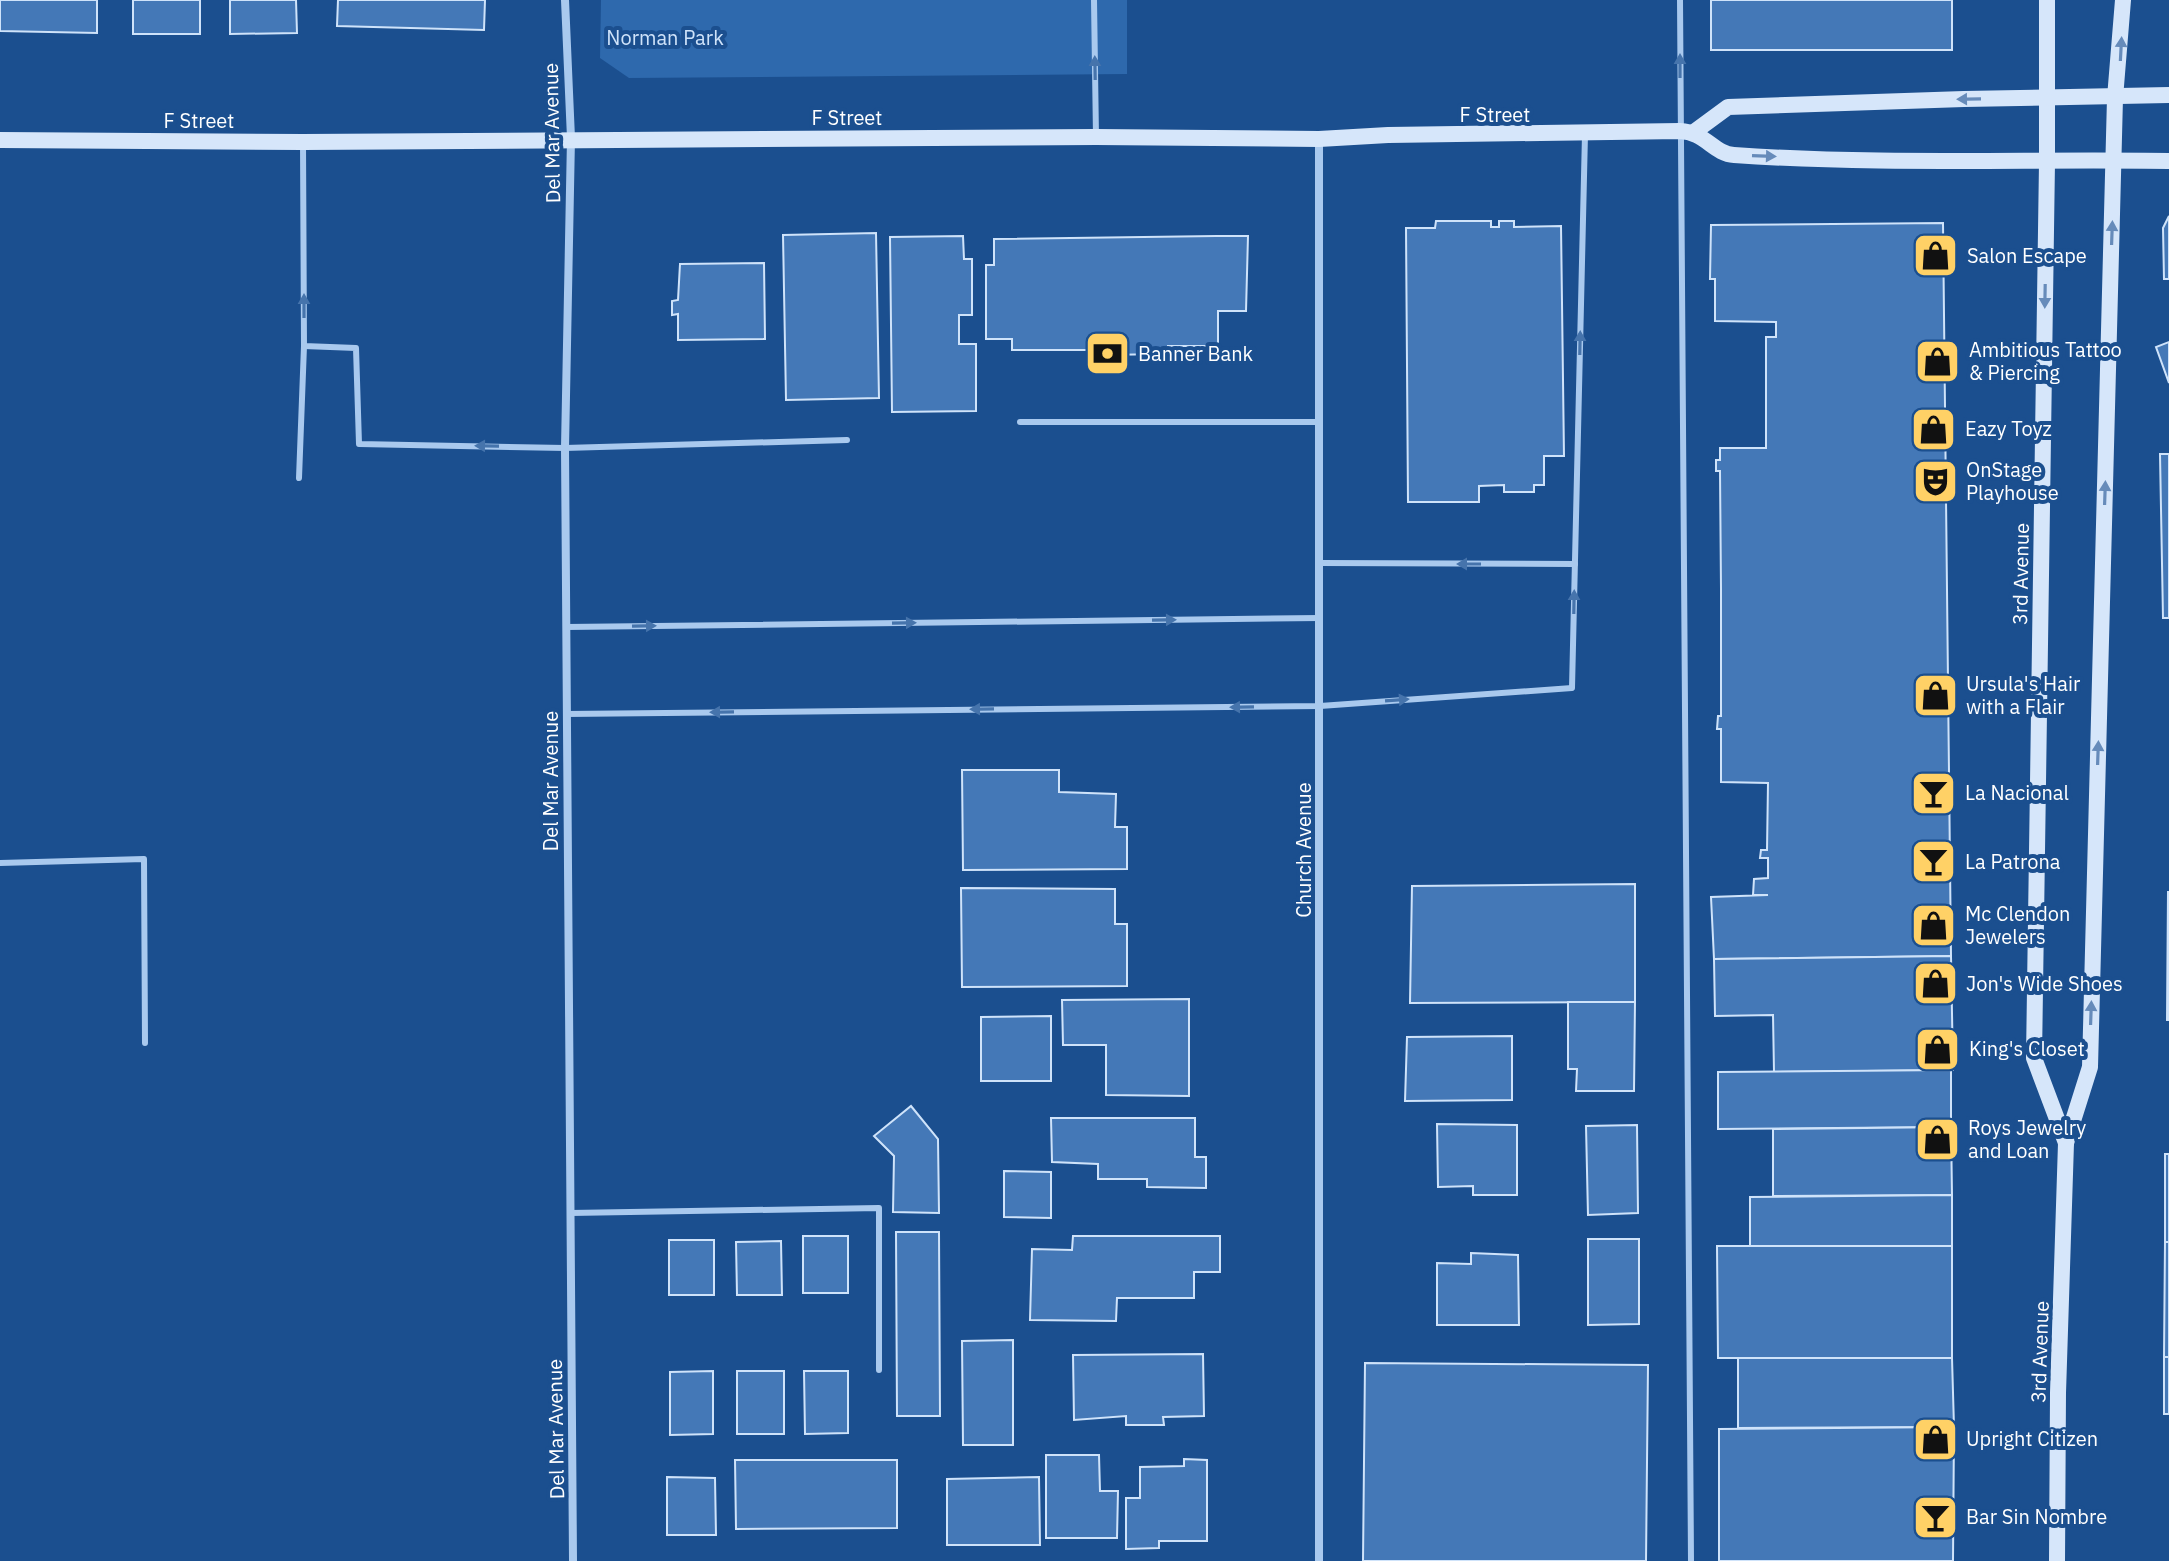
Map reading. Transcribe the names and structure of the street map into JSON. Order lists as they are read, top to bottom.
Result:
{
  "streets": {
    "main road": ["F Street", "3rd Avenue"],
    "street": ["Del Mar Avenue", "Church Avenue"]
  },
  "crossings": [
    ["F Street", "Del Mar Avenue"],
    ["F Street", "Church Avenue"]
  ],
  "parks": ["Norman Park"],
  "places": {
    "shop": [
      "Salon Escape",
      "Ambitious Tattoo & Piercing",
      "Eazy Toyz",
      "Ursula's Hair with a Flair",
      "Mc Clendon Jewelers",
      "Jon's Wide Shoes",
      "King's Closet",
      "Roys Jewelry and Loan",
      "Upright Citizen"
    ],
    "bank": ["Banner Bank"],
    "theatre": ["OnStage Playhouse"],
    "bar": ["La Nacional", "La Patrona", "Bar Sin Nombre"]
  }
}
